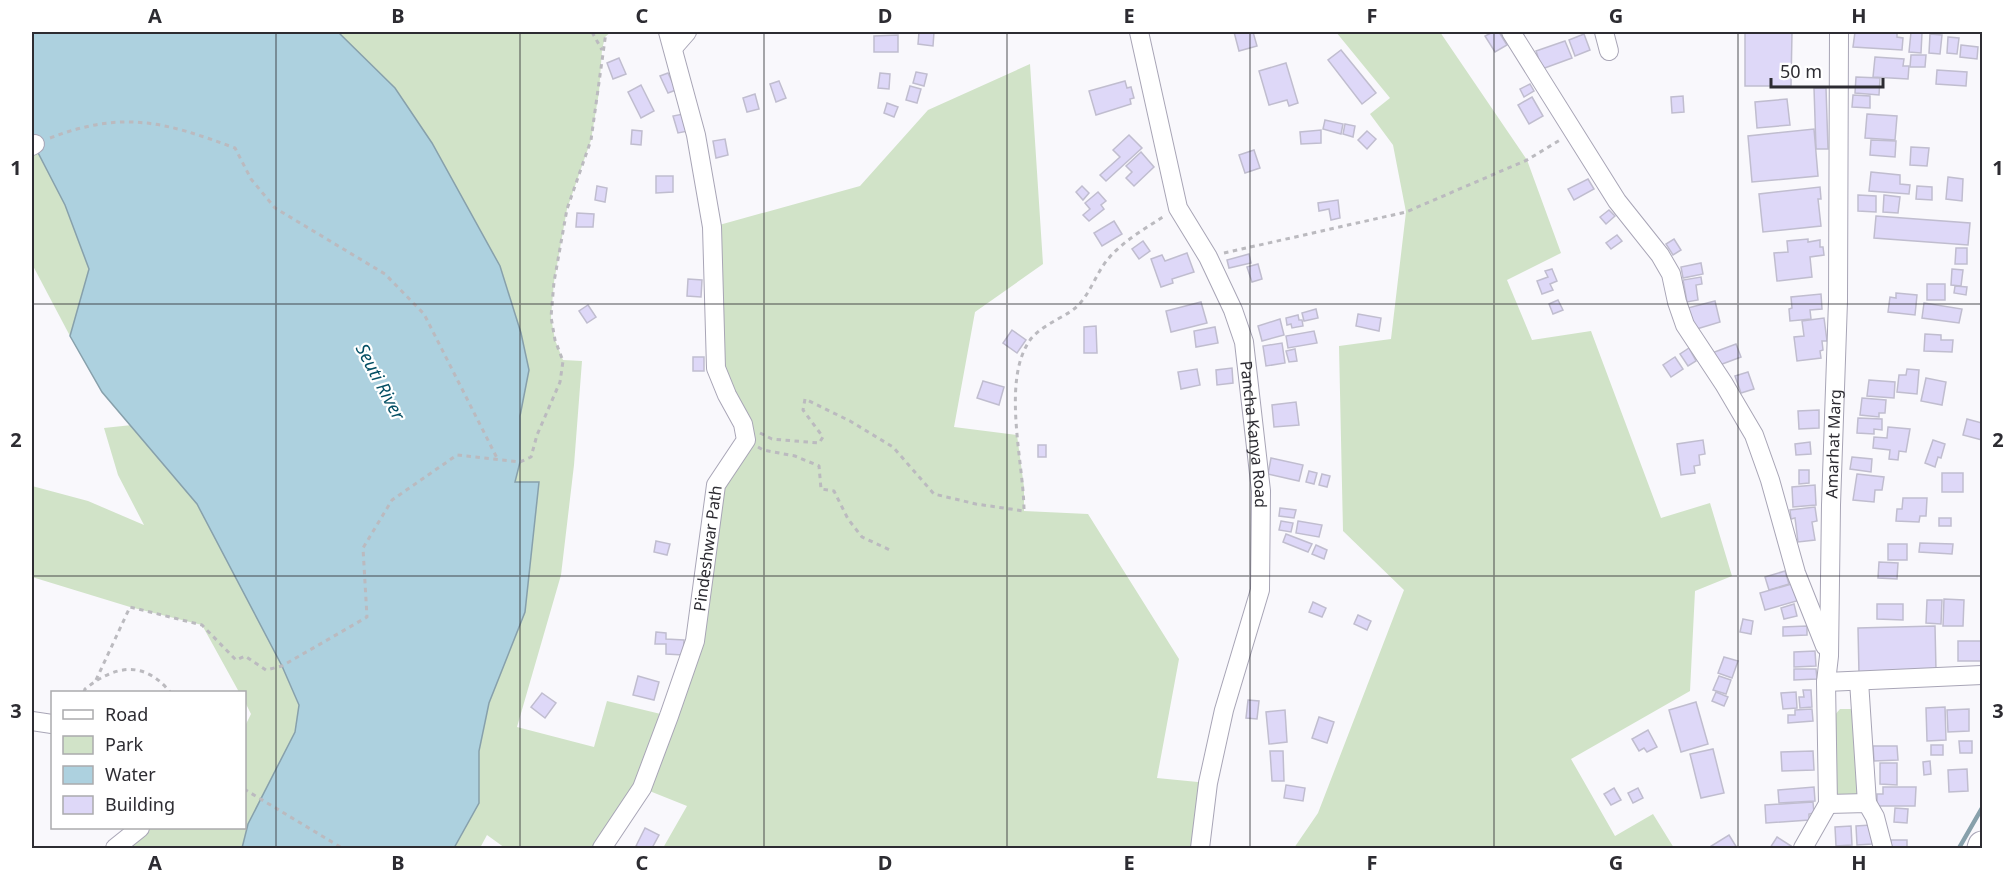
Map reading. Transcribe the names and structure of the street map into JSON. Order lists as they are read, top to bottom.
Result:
{
  "streets": {
    "street": ["Pancha Kanya Road", "Amarhat Marg", "Pindeshwar Path"]
  },
  "water": ["Seuti River"],
  "legend": [
    "Road",
    "Park",
    "Water",
    "Building"
  ],
  "scale_bar": "50 m",
  "grid": {
    "columns": [
      "A",
      "B",
      "C",
      "D",
      "E",
      "F",
      "G",
      "H"
    ],
    "rows": ["1", "2", "3"]
  }
}
